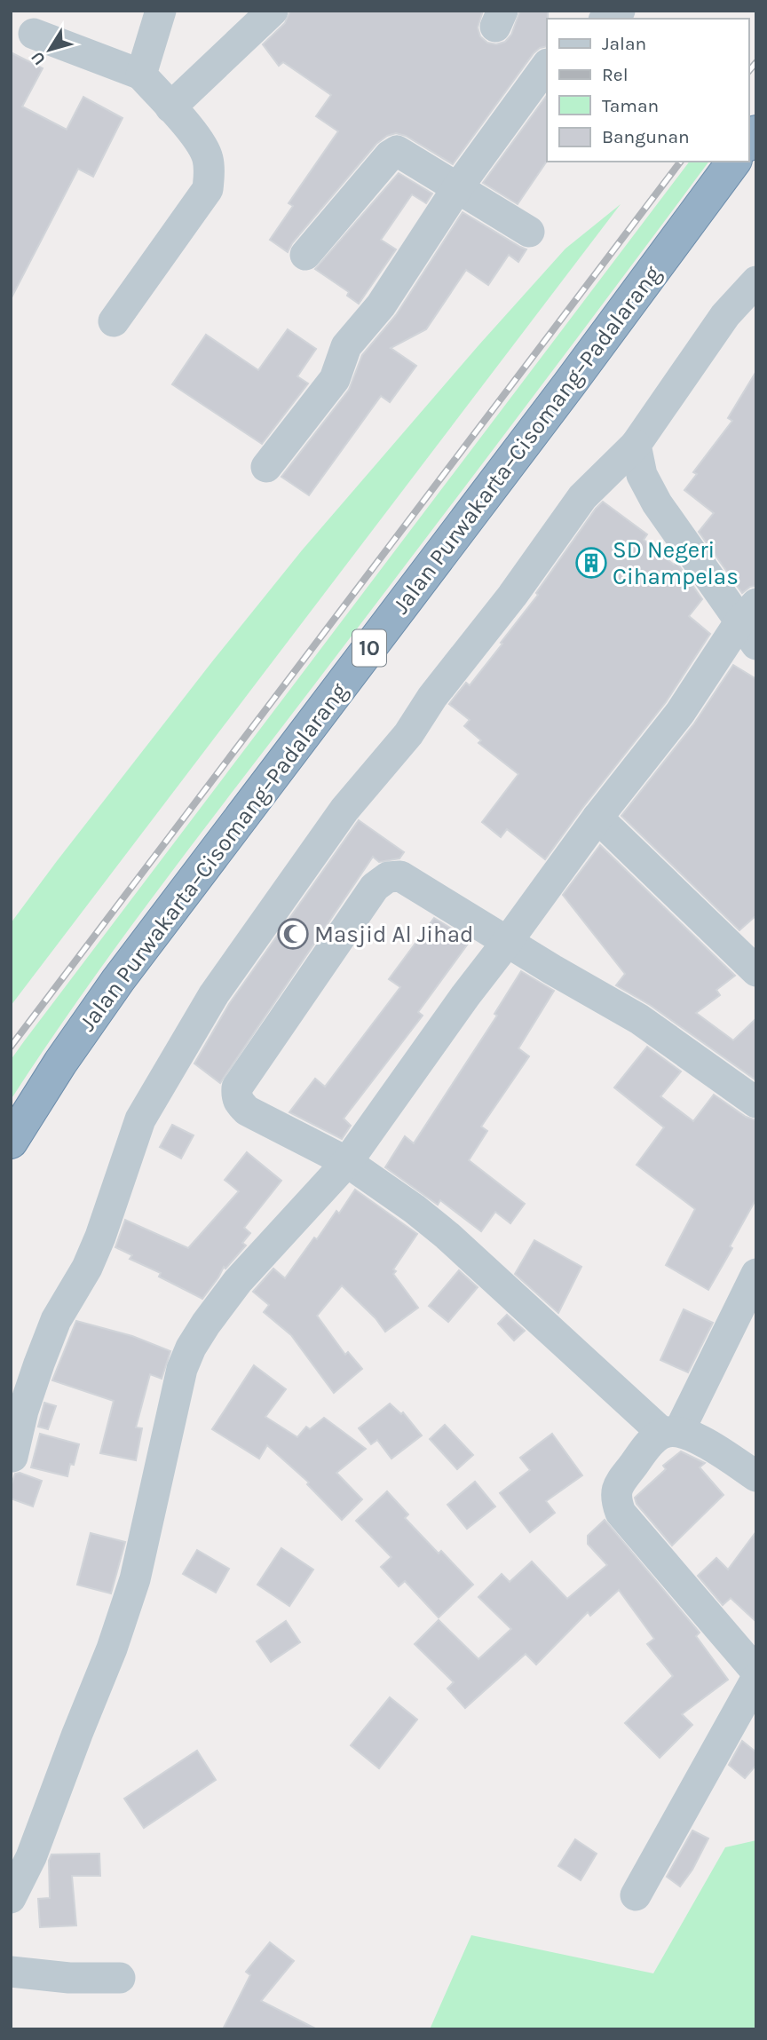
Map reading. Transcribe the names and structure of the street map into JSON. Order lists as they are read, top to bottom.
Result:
{
  "streets": {
    "highway": ["Jalan Purwakarta–Cisomang–Padalarang", "10"]
  },
  "places": {
    "building": ["SD Negeri Cihampelas"],
    "mosque": ["Masjid Al Jihad"]
  },
  "legend": [
    "Jalan",
    "Rel",
    "Taman",
    "Bangunan"
  ],
  "north": "bottom left"
}
